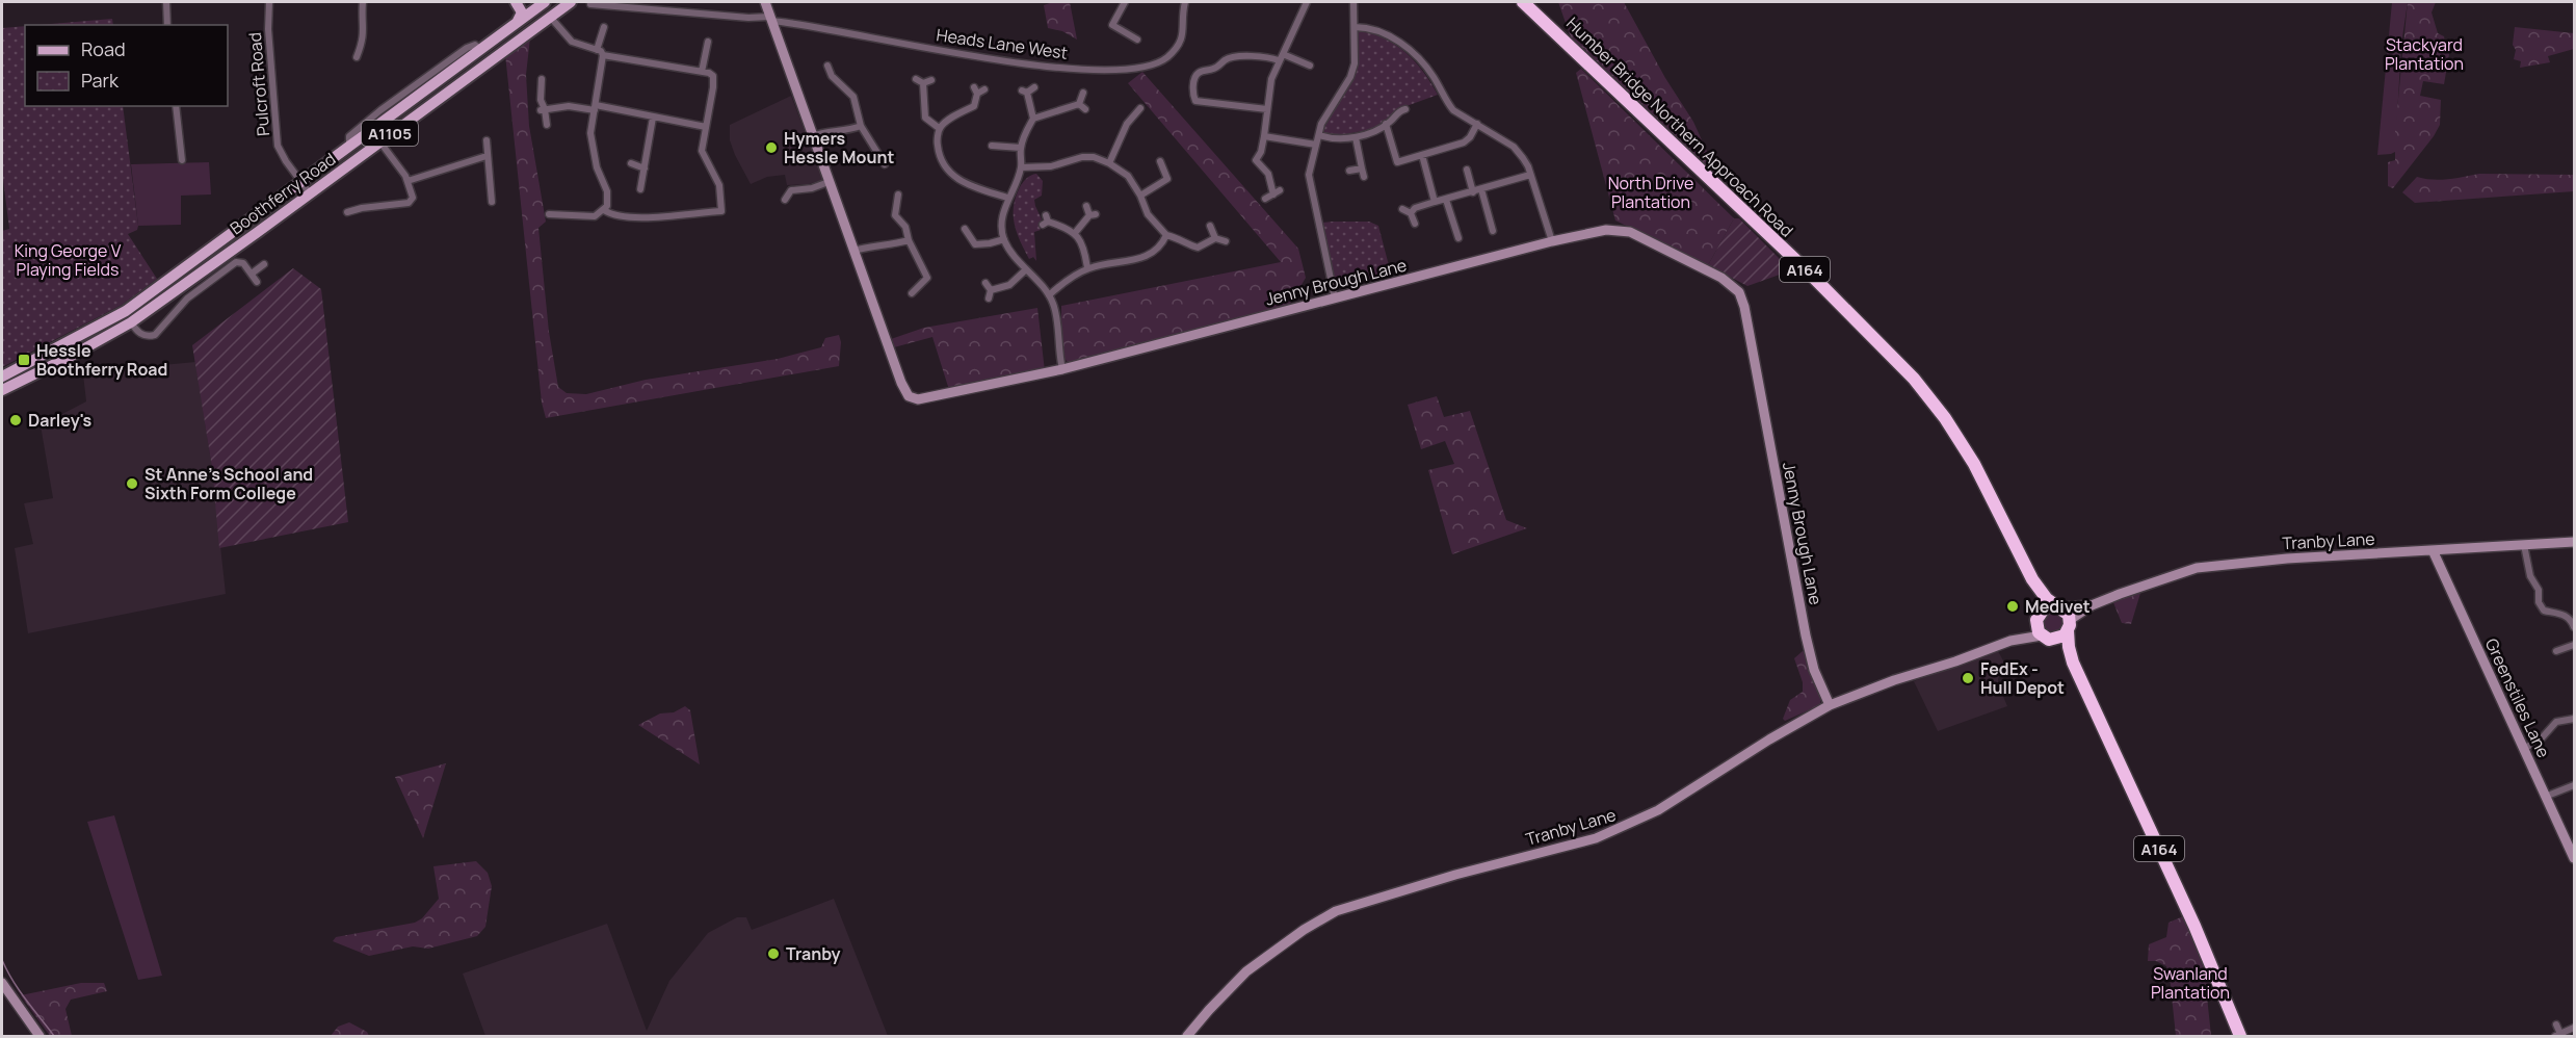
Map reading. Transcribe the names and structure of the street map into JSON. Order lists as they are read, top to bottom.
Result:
{
  "streets": {
    "highway": ["Humber Bridge Northern Approach Road", "A164"],
    "main road": ["A1105", "Boothferry Road"],
    "street": [
      "Heads Lane West",
      "Pulcroft Road",
      "Jenny Brough Lane",
      "Tranby Lane",
      "Greenstiles Lane"
    ]
  },
  "crossings": [
    ["Heads Lane West", "Jenny Brough Lane"],
    ["Pulcroft Road", "Boothferry Road"],
    ["Humber Bridge Northern Approach Road", "A164"],
    ["Humber Bridge Northern Approach Road", "Tranby Lane"],
    ["A164", "Tranby Lane"],
    ["Jenny Brough Lane", "Tranby Lane"],
    ["Tranby Lane", "Greenstiles Lane"]
  ],
  "parks": [
    "Stackyard Plantation",
    "North Drive Plantation",
    "King George V Playing Fields",
    "Swanland Plantation"
  ],
  "places": {
    "other": [
      "Hymers Hessle Mount",
      "Darley's",
      "St Anne's School and Sixth Form College",
      "Medivet",
      "FedEx - Hull Depot",
      "Tranby"
    ],
    "transit": ["Hessle Boothferry Road"]
  },
  "legend": ["Road", "Park"]
}
